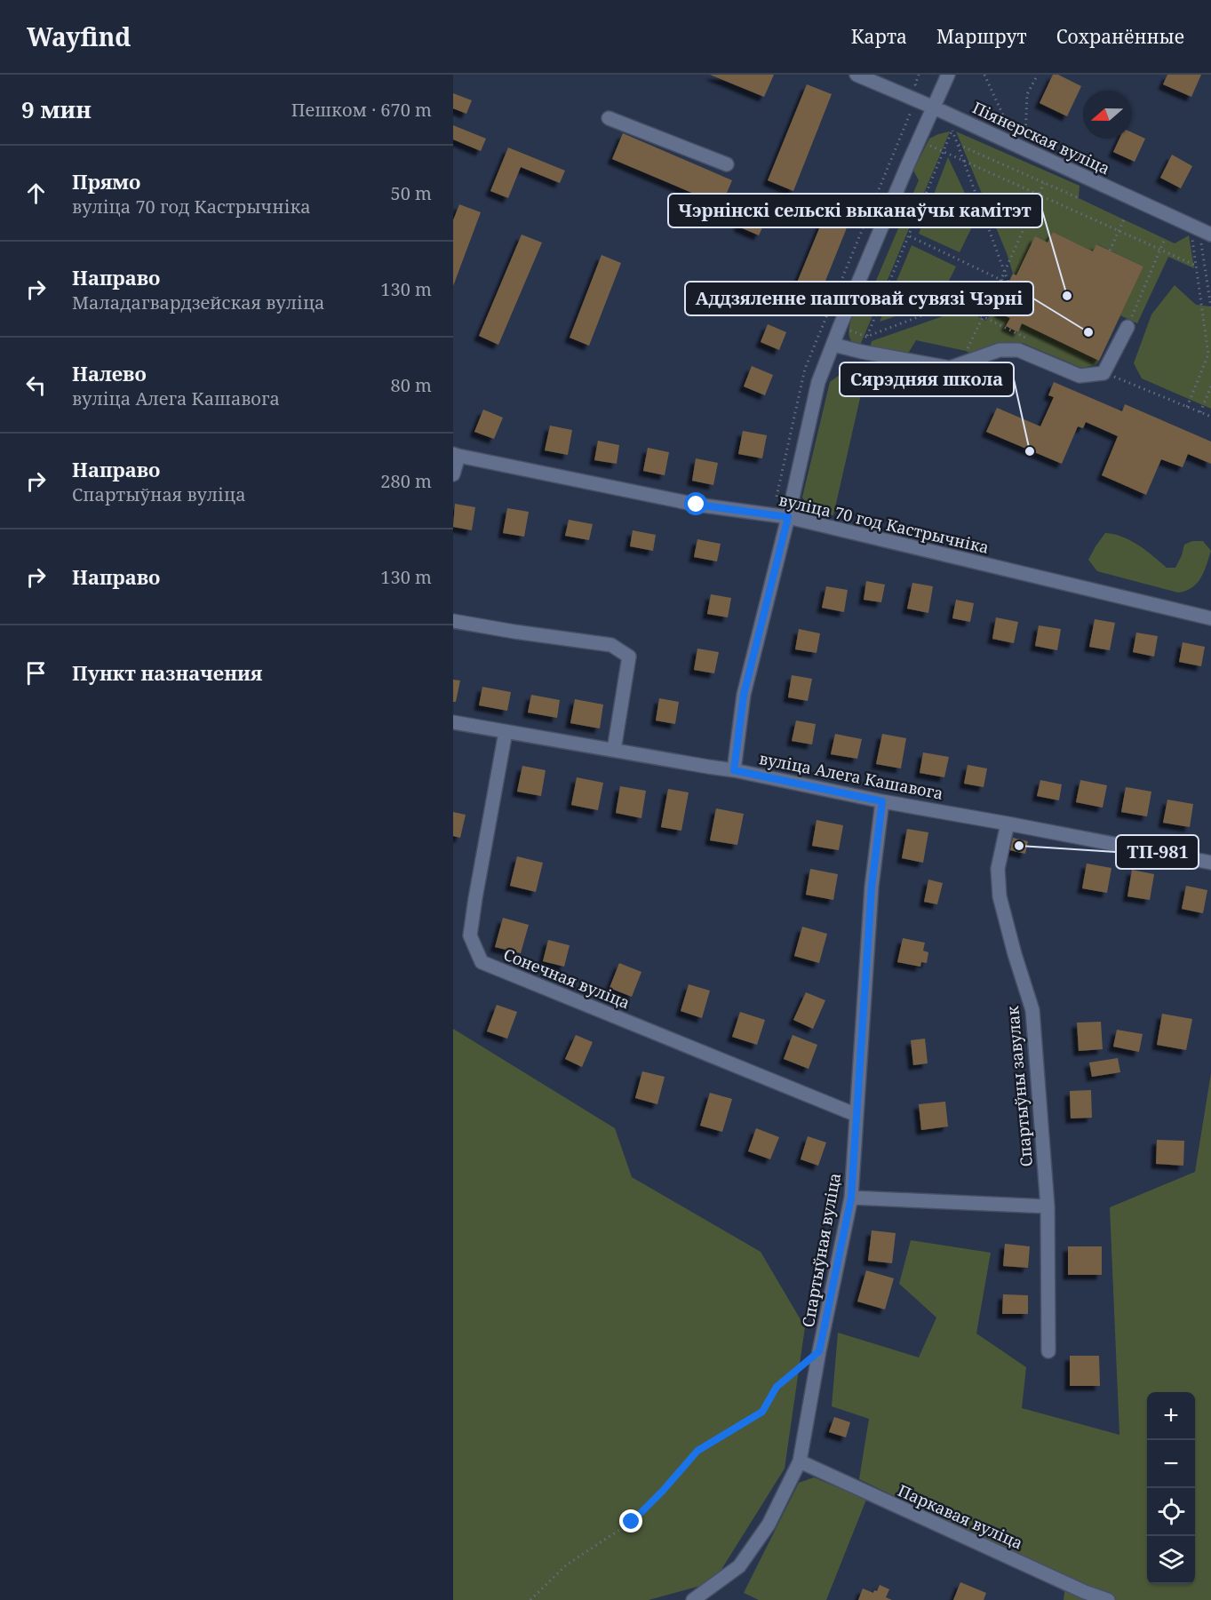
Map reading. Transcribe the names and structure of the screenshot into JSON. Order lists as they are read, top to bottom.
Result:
{
  "streets": {
    "street": [
      "Піянерская вуліца",
      "вуліца 70 год Кастрычніка",
      "вуліца Алега Кашавога",
      "Сонечная вуліца",
      "Спартыўны завулак",
      "Спартыўная вуліца",
      "Паркавая вуліца"
    ]
  },
  "crossings": [
    ["вуліца Алега Кашавога", "Сонечная вуліца"],
    ["вуліца Алега Кашавога", "Спартыўны завулак"],
    ["вуліца Алега Кашавога", "Спартыўная вуліца"],
    ["Сонечная вуліца", "Спартыўная вуліца"],
    ["Спартыўная вуліца", "Паркавая вуліца"]
  ],
  "places": [
    "Чэрнінскі сельскі выканаўчы камітэт",
    "Аддзяленне паштовай сувязі Чэрні",
    "Сярэдняя школа",
    "ТП-981"
  ],
  "north": "left",
  "page": {
    "header": "Wayfind",
    "nav": ["Карта", "Маршрут", "Сохранённые"],
    "heading": ["9 мин", "Пешком · 670 m"],
    "list": [
      ["Прямо", "вуліца 70 год Кастрычніка", "50 m"],
      ["Направо", "Маладагвардзейская вуліца", "130 m"],
      ["Налево", "вуліца Алега Кашавога", "80 m"],
      ["Направо", "Спартыўная вуліца", "280 m"],
      ["Направо", "130 m"],
      "Пункт назначения"
    ],
    "map_buttons": ["+", "−"]
  }
}
